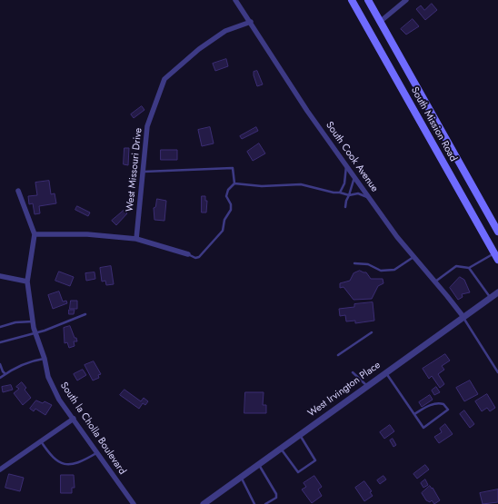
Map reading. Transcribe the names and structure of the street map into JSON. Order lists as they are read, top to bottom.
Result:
{
  "streets": {
    "main road": ["South Mission Road"],
    "street": [
      "South Cook Avenue",
      "West Missouri Drive",
      "West Irvington Place",
      "South la Cholla Boulevard"
    ]
  },
  "crossings": [
    ["South Cook Avenue", "West Missouri Drive"],
    ["South Cook Avenue", "West Irvington Place"]
  ]
}
